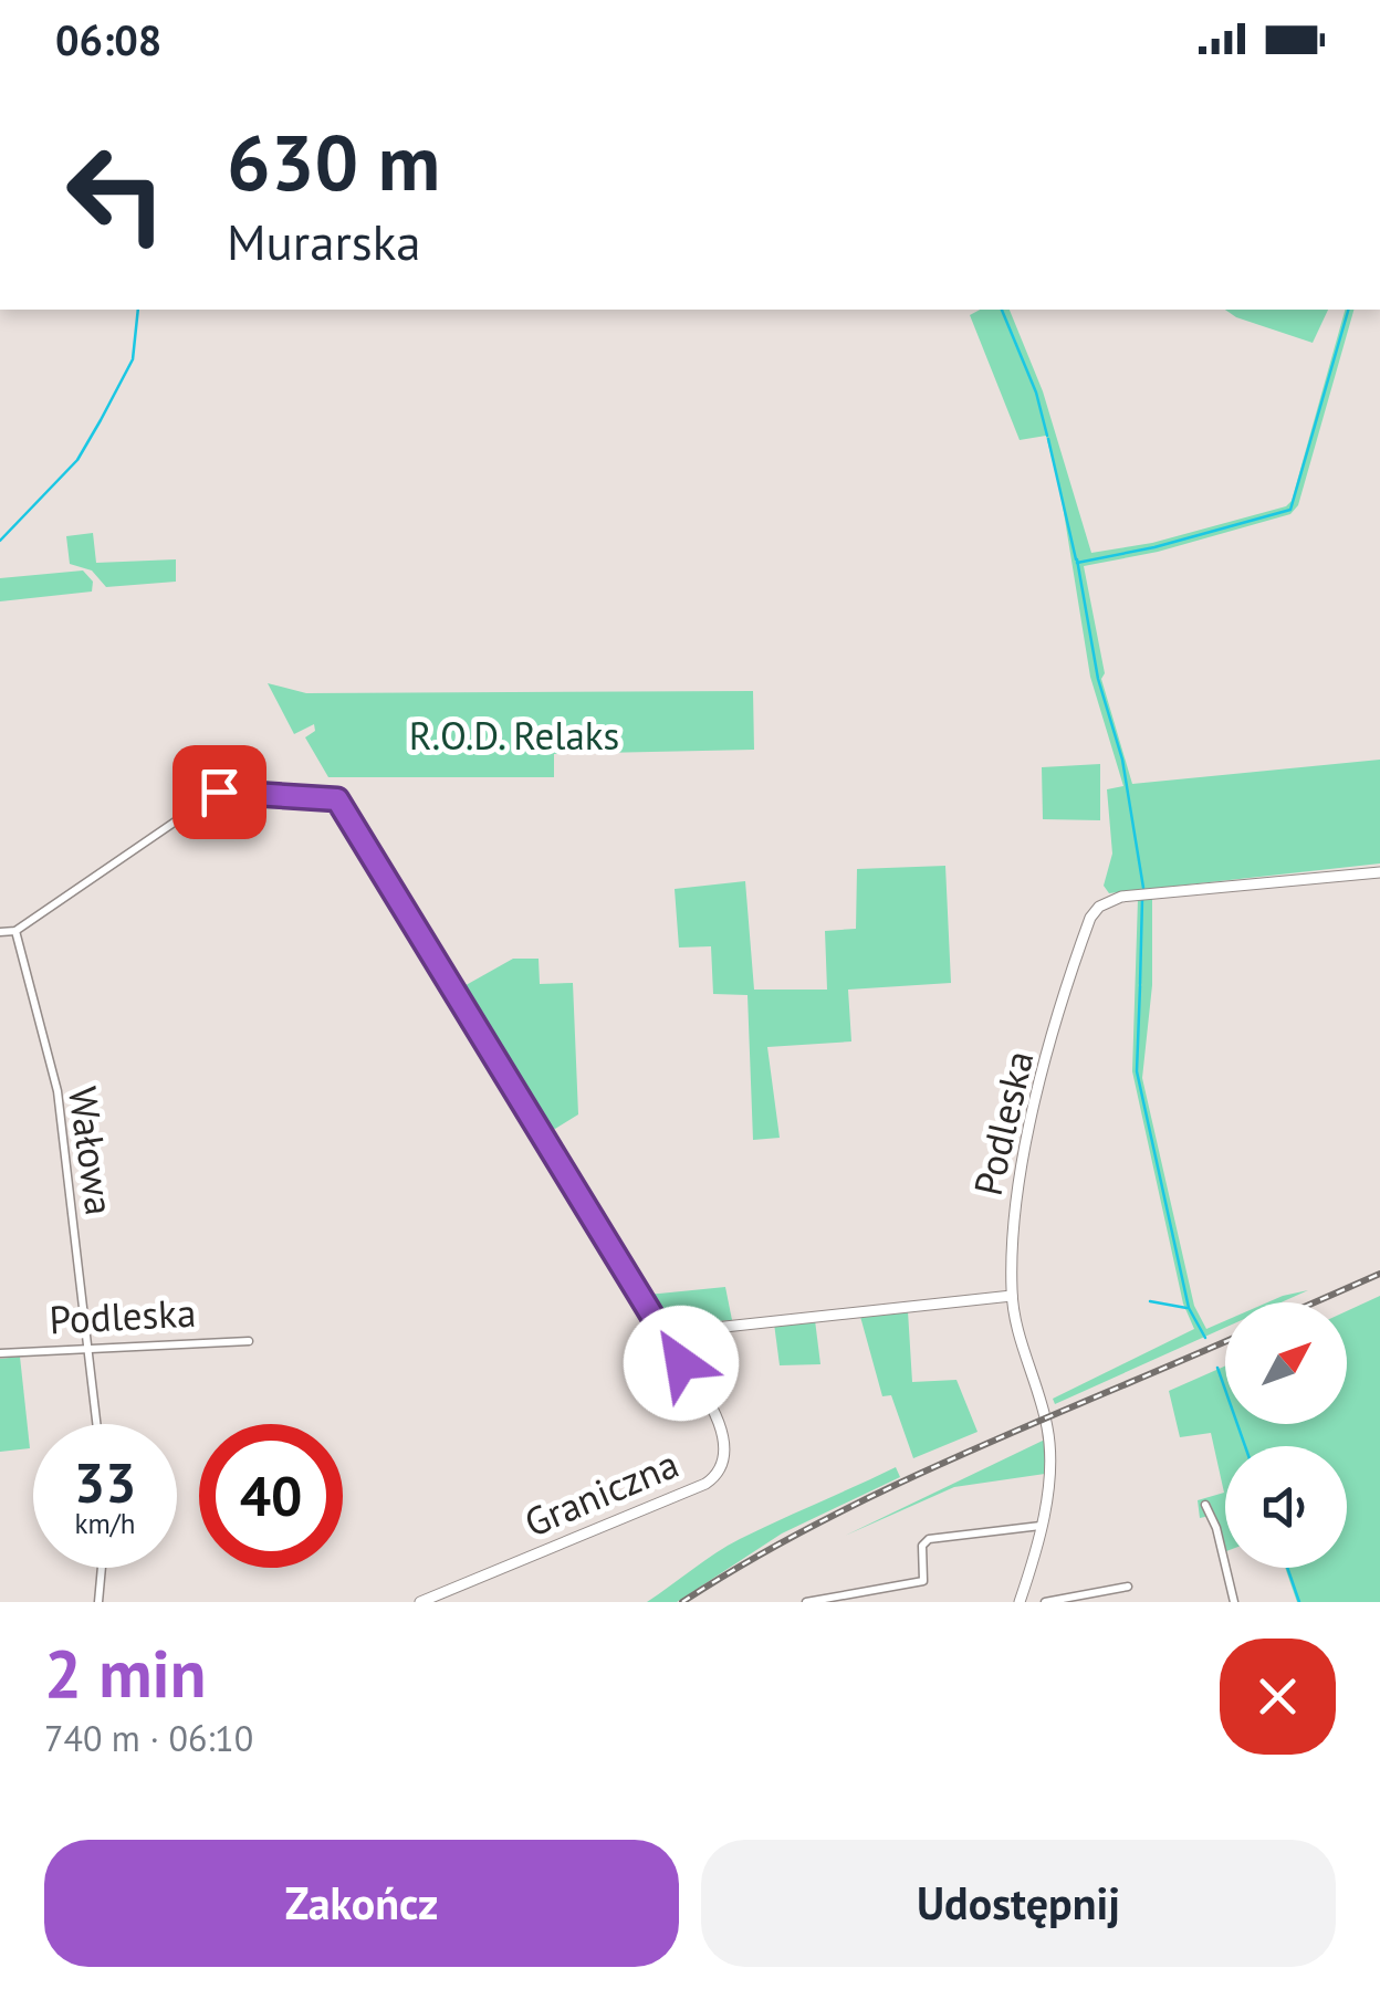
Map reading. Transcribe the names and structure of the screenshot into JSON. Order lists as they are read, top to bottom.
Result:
{
  "streets": {
    "street": ["Podleska", "Wałowa", "Graniczna"]
  },
  "crossings": [
    ["Podleska", "Wałowa"]
  ],
  "parks": ["R.O.D. Relaks"],
  "north": "top right",
  "page": {
    "status": "06:08",
    "turn": ["630 m", "Murarska"],
    "speed": "33 km/h",
    "limit": "40",
    "heading": ["2 min", "740 m · 06:10"],
    "buttons": ["Zakończ", "Udostępnij"]
  }
}
